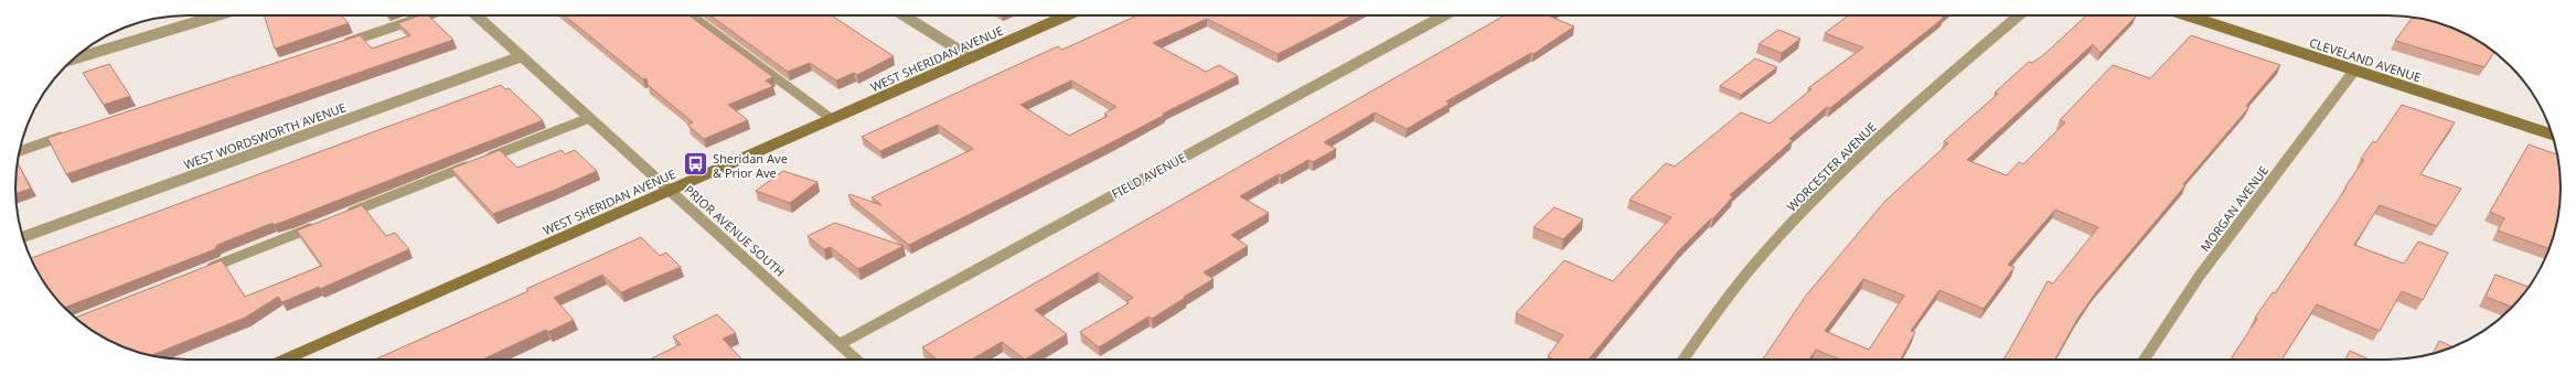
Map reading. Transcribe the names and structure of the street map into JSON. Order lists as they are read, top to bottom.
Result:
{
  "streets": {
    "street": [
      "WEST SHERIDAN AVENUE",
      "CLEVELAND AVENUE",
      "WEST WORDSWORTH AVENUE",
      "WORCESTER AVENUE",
      "FIELD AVENUE",
      "MORGAN AVENUE",
      "PRIOR AVENUE SOUTH"
    ]
  },
  "crossings": [
    ["WEST SHERIDAN AVENUE", "PRIOR AVENUE SOUTH"],
    ["CLEVELAND AVENUE", "MORGAN AVENUE"],
    ["WEST WORDSWORTH AVENUE", "PRIOR AVENUE SOUTH"],
    ["FIELD AVENUE", "PRIOR AVENUE SOUTH"]
  ],
  "places": {
    "bus stop": ["Sheridan Ave & Prior Ave"]
  }
}
